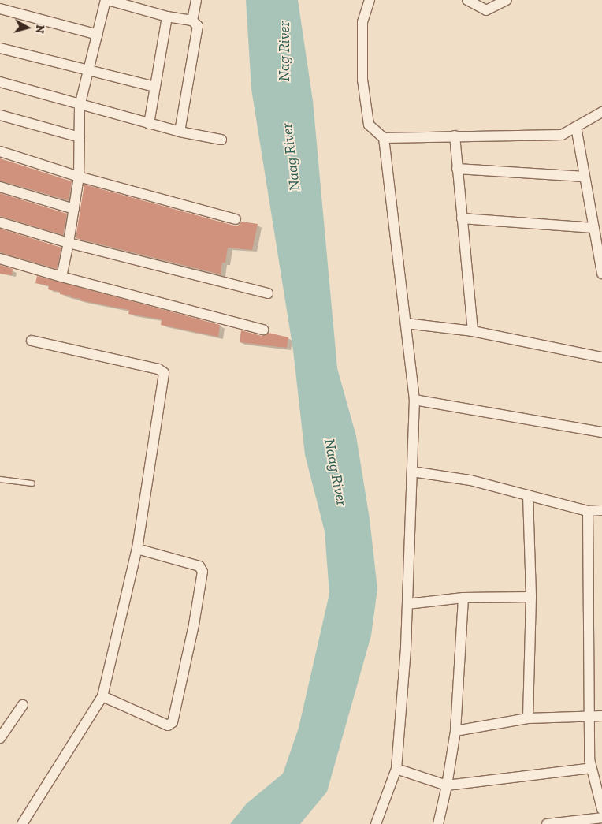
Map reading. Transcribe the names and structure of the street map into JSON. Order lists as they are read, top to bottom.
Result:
{
  "water": ["Nag River", "Naag River"],
  "north": "right"
}
